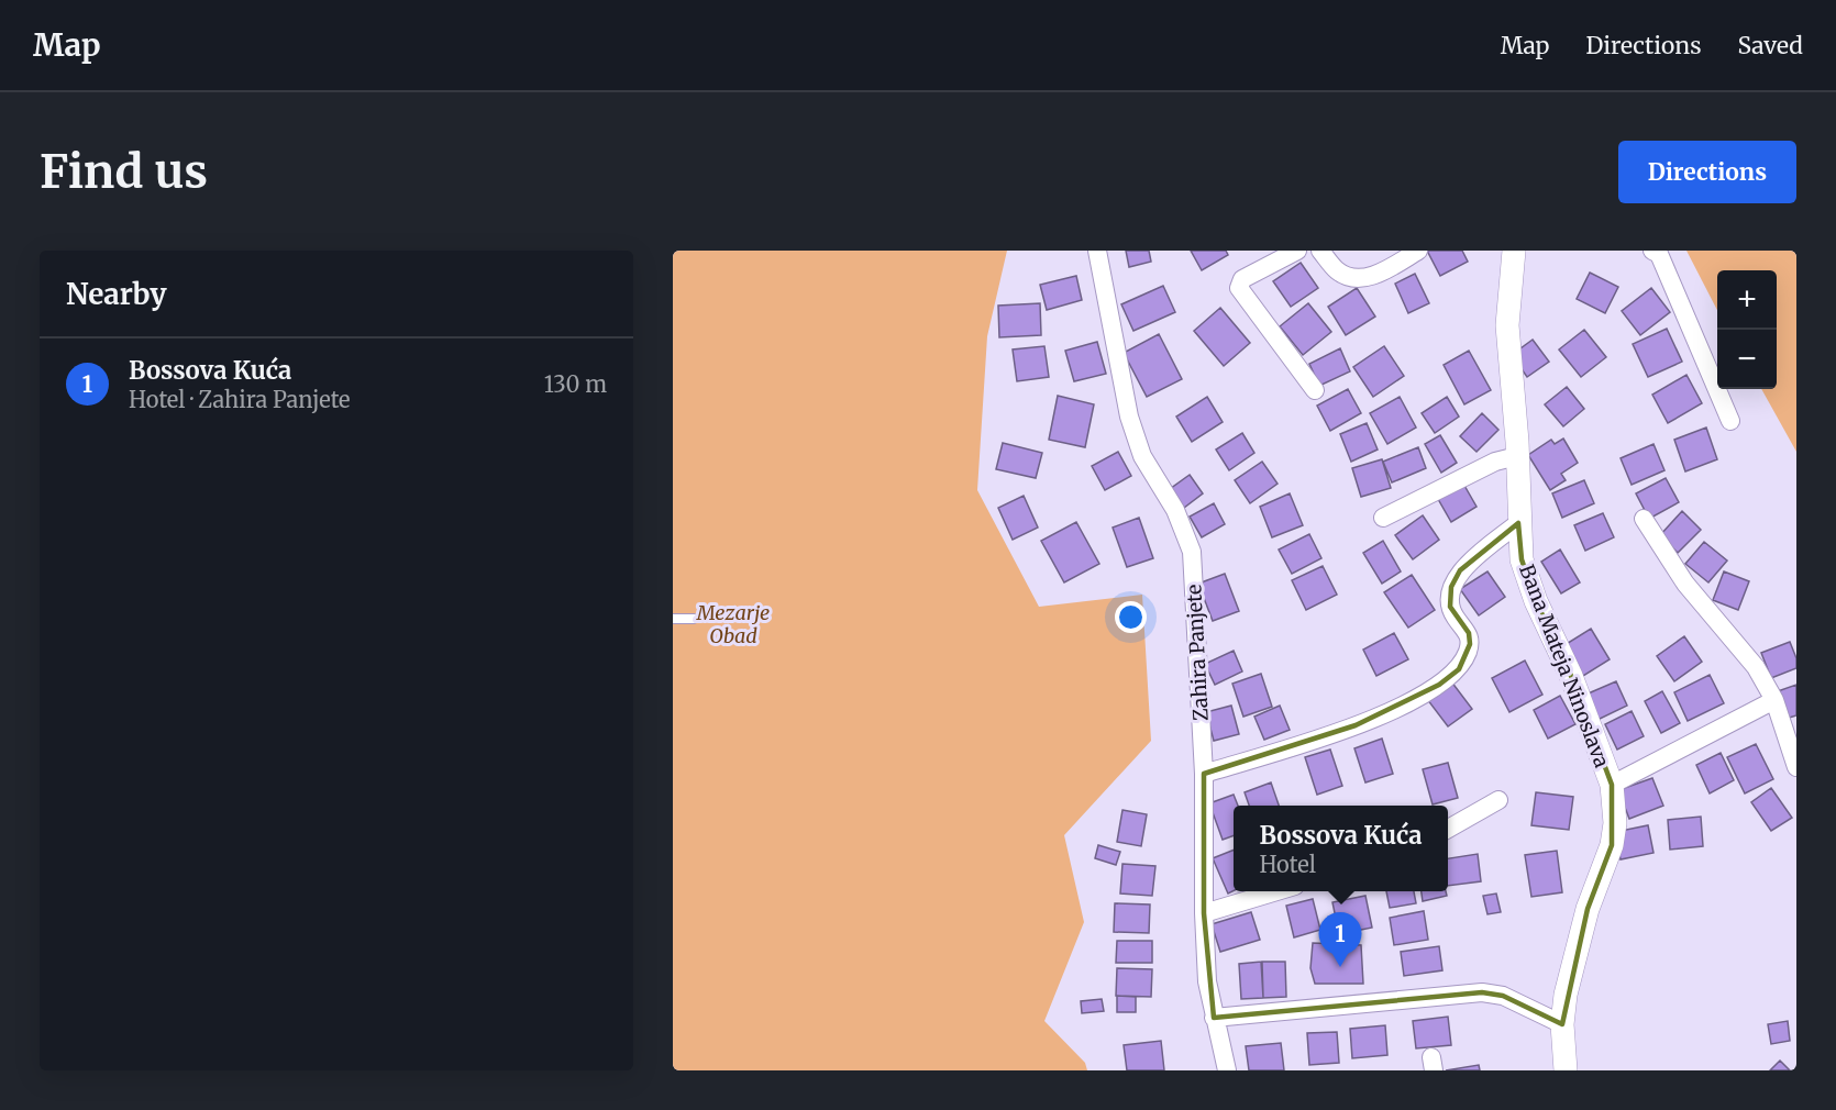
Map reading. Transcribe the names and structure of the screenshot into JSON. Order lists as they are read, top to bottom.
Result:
{
  "streets": {
    "street": ["Zahira Panjete", "Bana Mateja Ninoslava"]
  },
  "parks": ["Mezarje Obad"],
  "page": {
    "header": "Map",
    "nav": ["Map", "Directions", "Saved"],
    "buttons": "Directions",
    "title": "Find us",
    "heading": "Nearby",
    "map_buttons": ["+", "−"],
    "list": [
      {
        "mark": "1",
        "name": "Bossova Kuća",
        "note": "Hotel · Zahira Panjete",
        "value": "130 m"
      }
    ],
    "popup": ["Bossova Kuća", "Hotel"],
    "pins": "1"
  }
}
